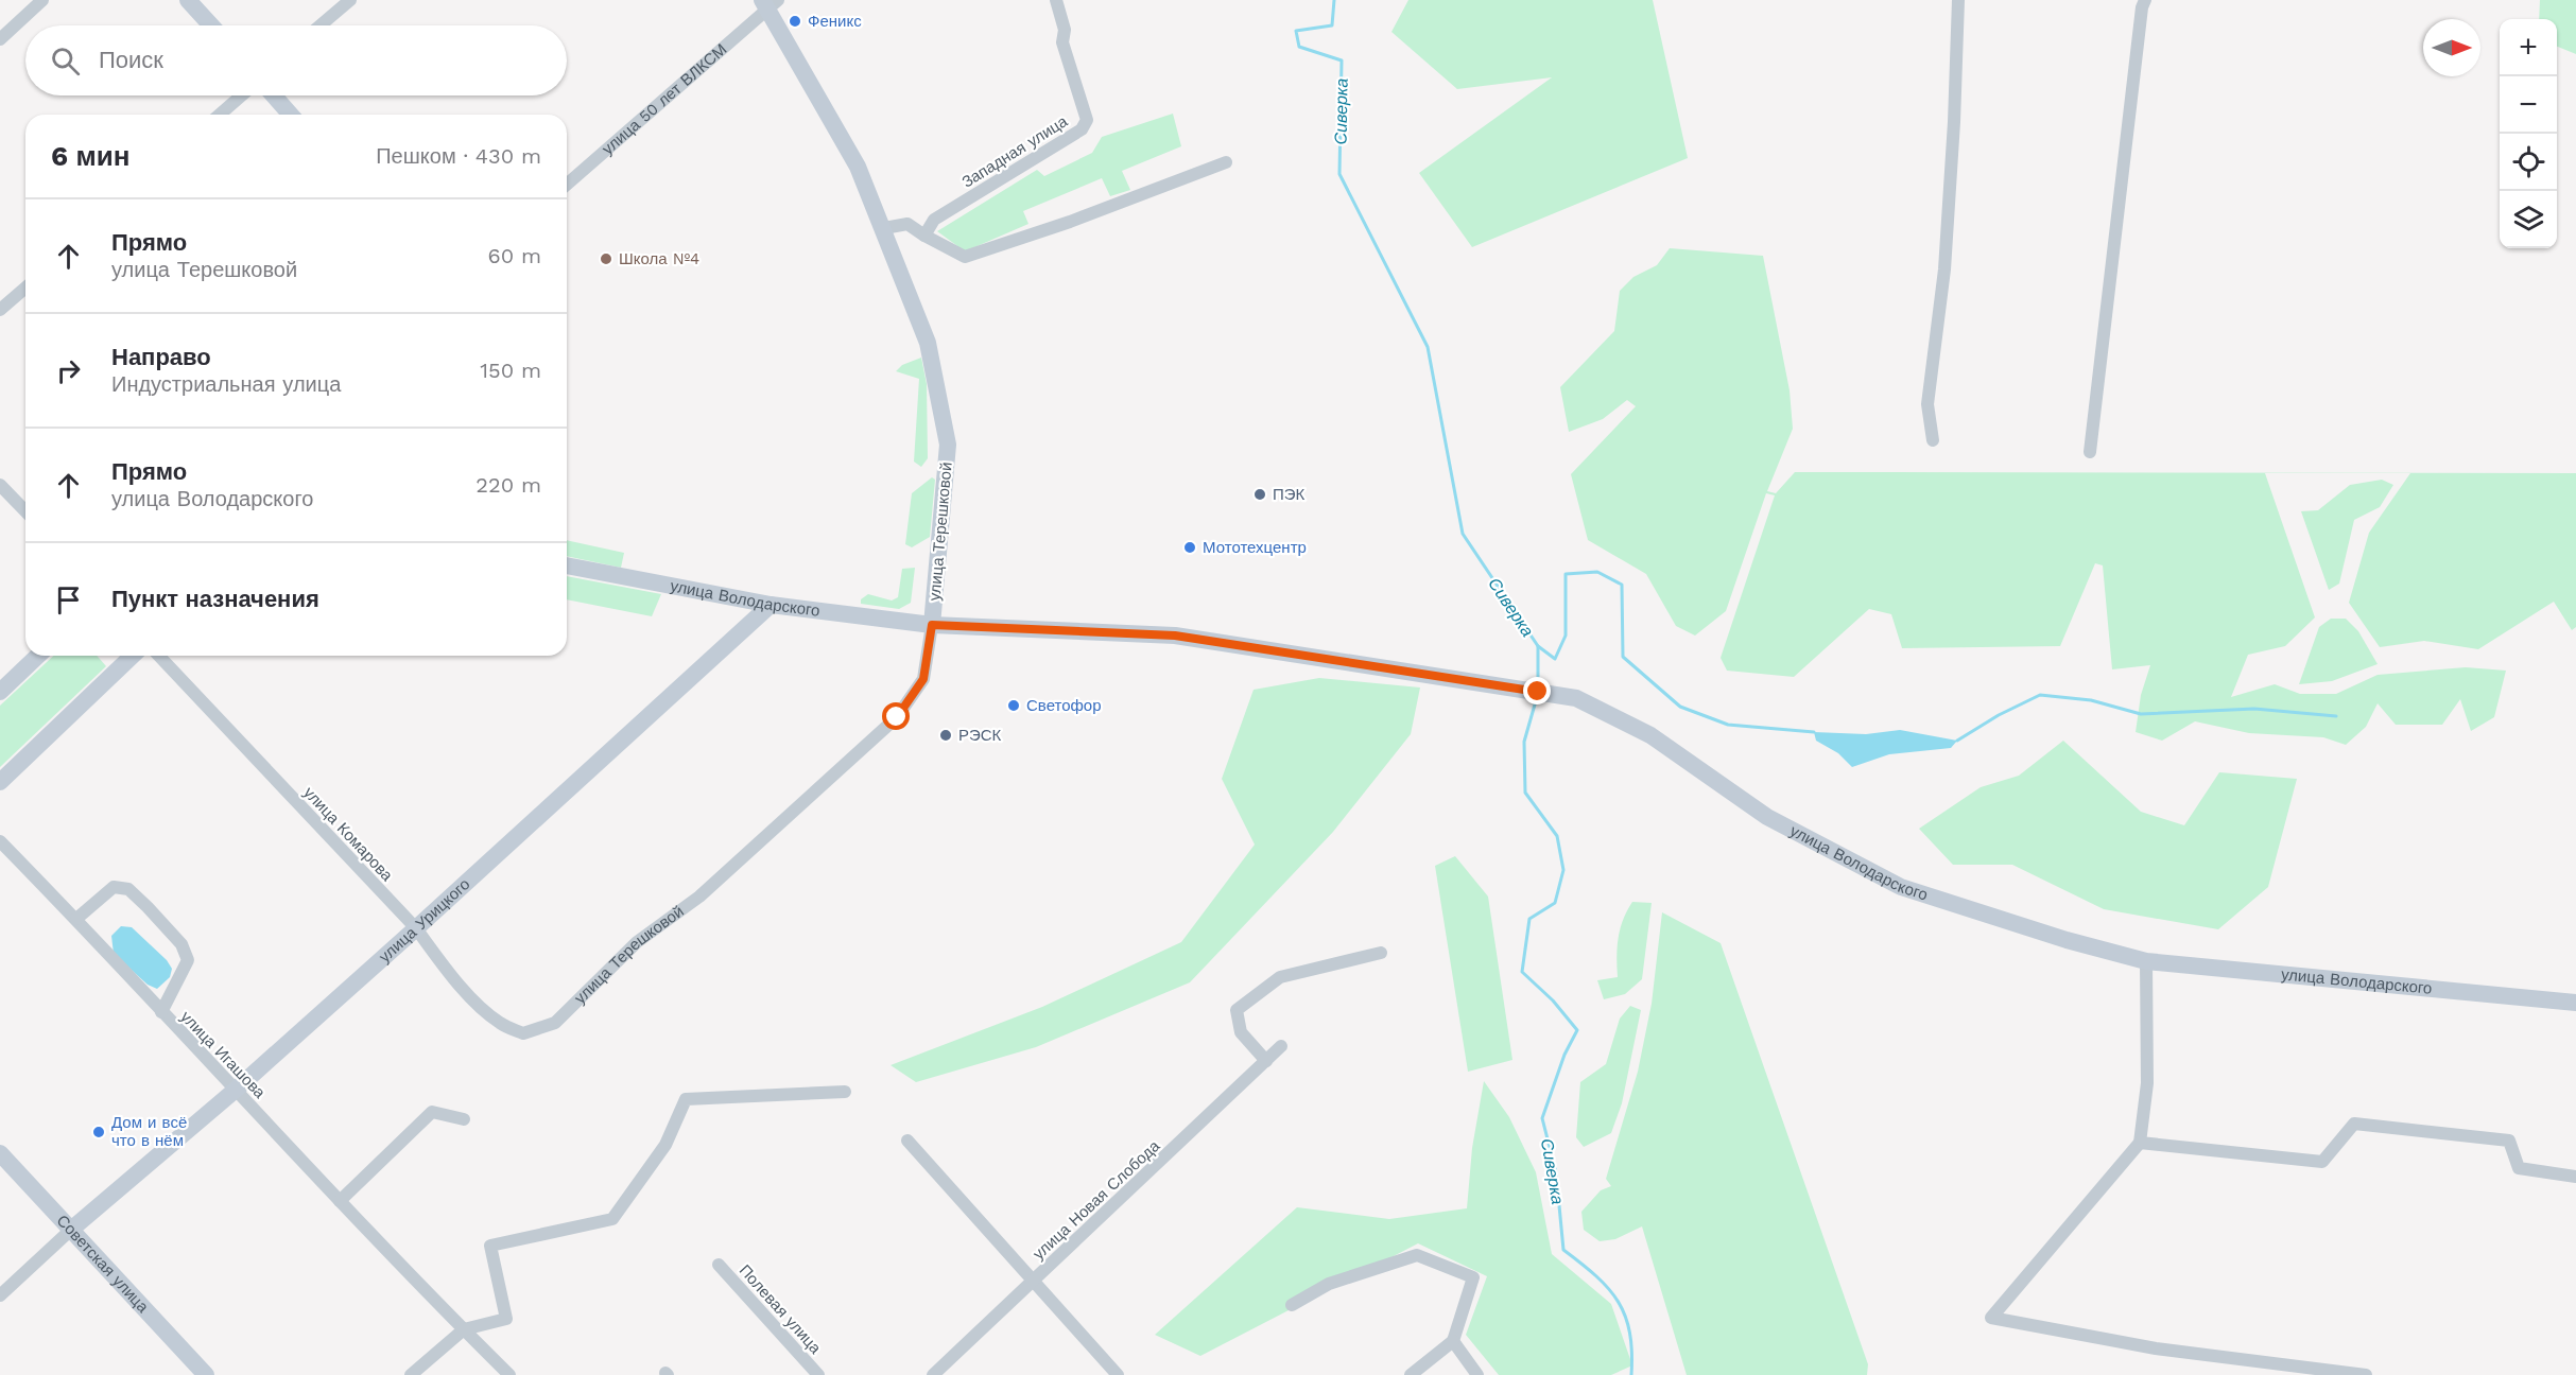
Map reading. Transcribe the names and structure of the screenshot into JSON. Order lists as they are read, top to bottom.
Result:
{
  "streets": {
    "main road": [
      "улица Терешковой",
      "улица Володарского",
      "улица Урицкого",
      "Советская улица"
    ],
    "street": [
      "улица 50 лет ВЛКСМ",
      "Западная улица",
      "улица Комарова",
      "улица Игашова",
      "улица Новая Слобода",
      "Полевая улица"
    ]
  },
  "crossings": [
    ["улица 50 лет ВЛКСМ", "улица Терешковой"],
    ["улица Терешковой", "улица Володарского"],
    ["улица Терешковой", "улица Комарова"],
    ["улица Володарского", "улица Урицкого"],
    ["улица Комарова", "улица Урицкого"],
    ["улица Урицкого", "улица Игашова"],
    ["улица Урицкого", "Советская улица"]
  ],
  "water": ["Сиверка"],
  "places": [
    "Феникс",
    "Школа №4",
    "ПЭК",
    "Мототехцентр",
    "Светофор",
    "РЭСК",
    "Дом и всё что в нём"
  ],
  "north": "right",
  "page": {
    "map_buttons": ["+", "−"],
    "search": "Поиск",
    "heading": ["6 мин", "Пешком · 430 m"],
    "list": [
      ["Прямо", "улица Терешковой", "60 m"],
      ["Направо", "Индустриальная улица", "150 m"],
      ["Прямо", "улица Володарского", "220 m"],
      "Пункт назначения"
    ]
  }
}
